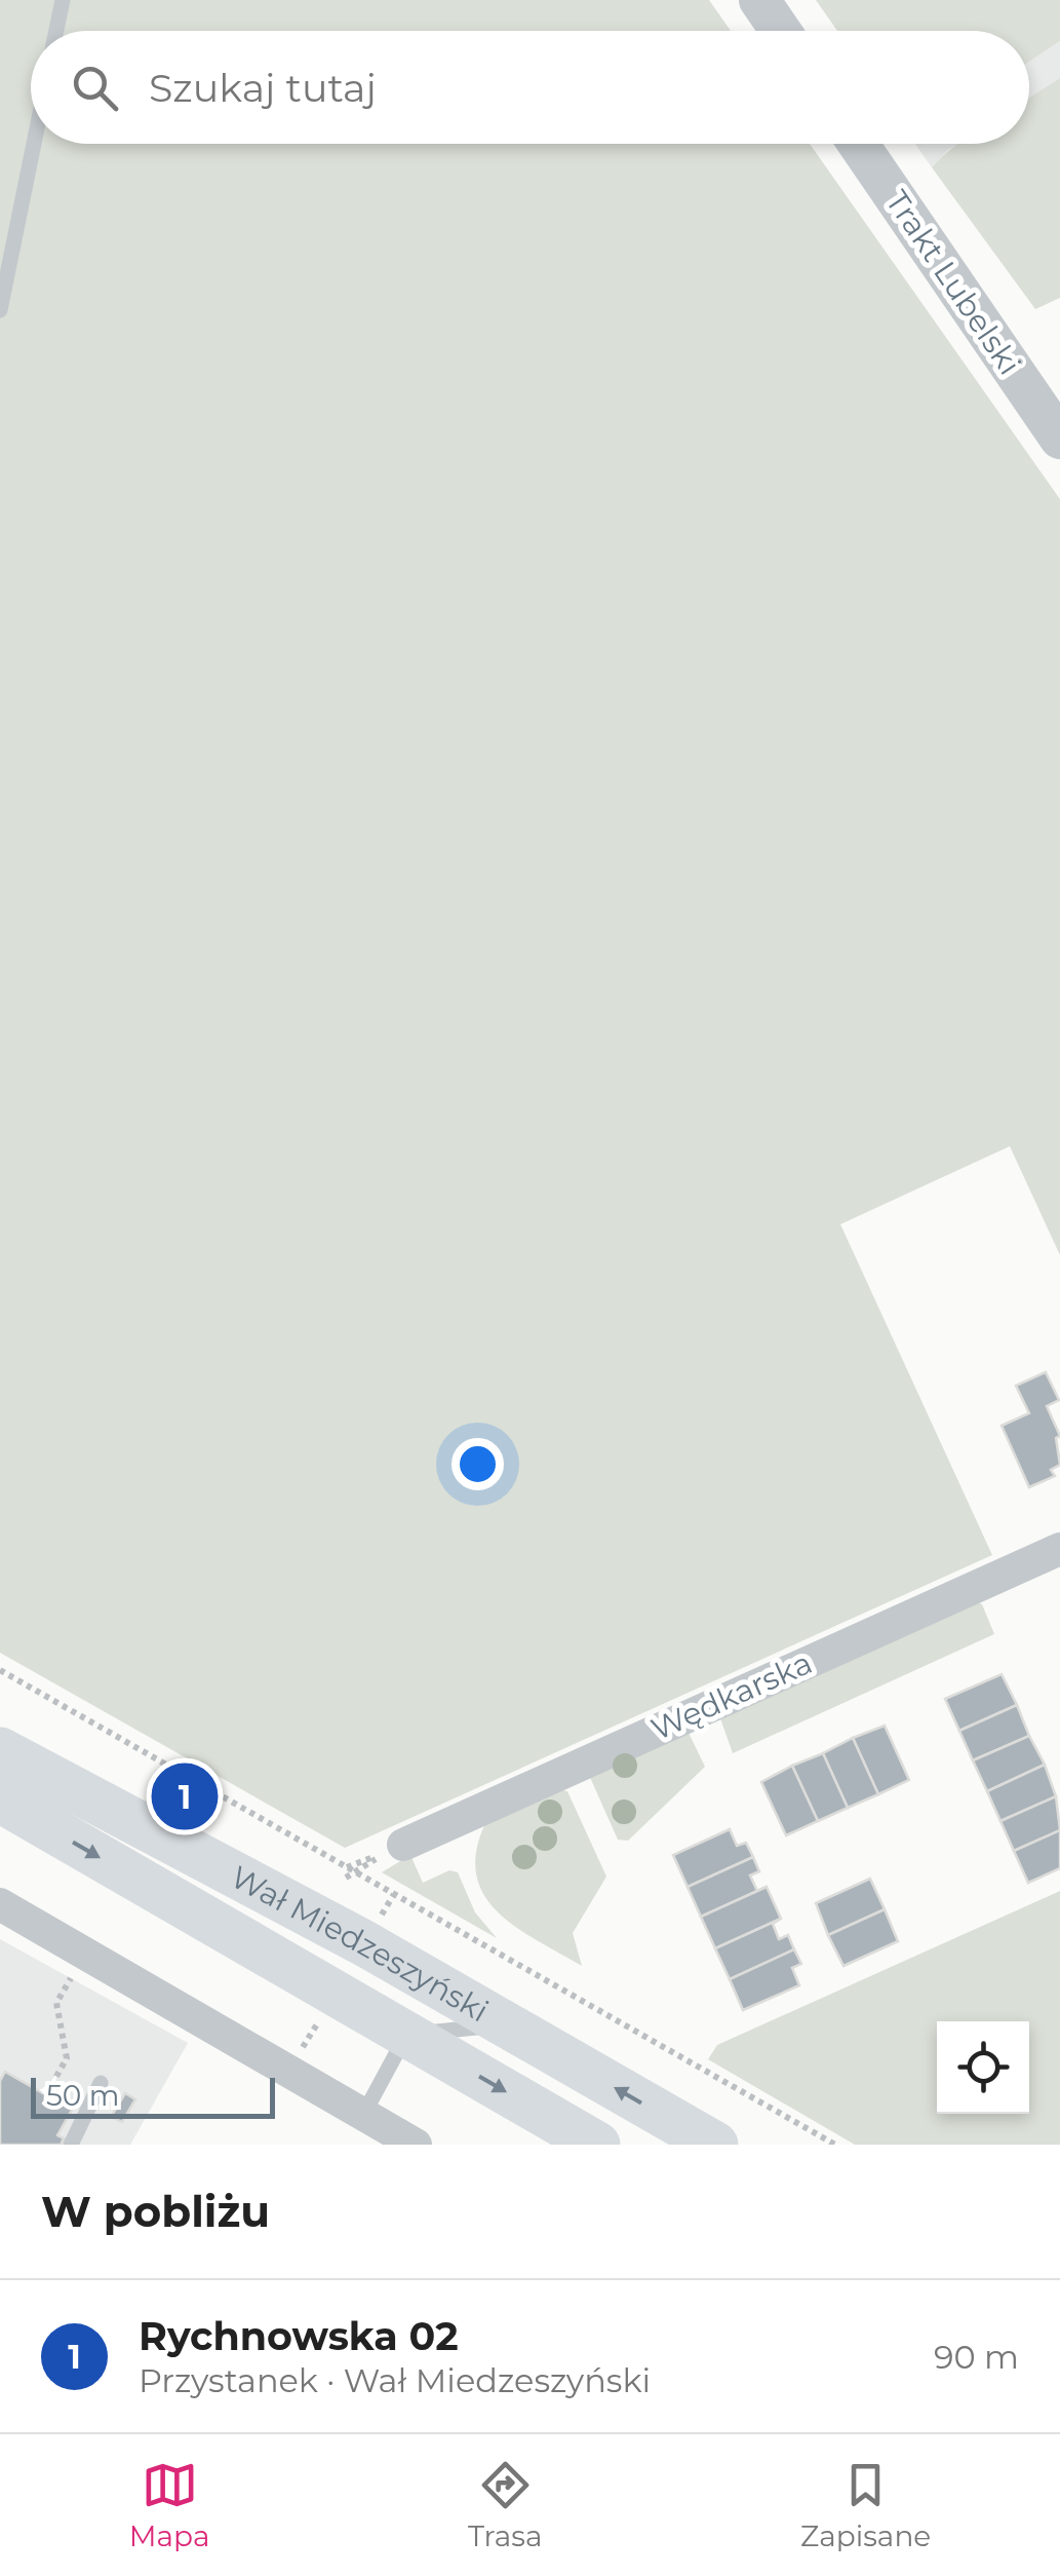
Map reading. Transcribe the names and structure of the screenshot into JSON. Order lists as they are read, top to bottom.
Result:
{
  "streets": {
    "main road": ["Wał Miedzeszyński"],
    "street": ["Trakt Lubelski", "Wędkarska"]
  },
  "scale_bar": "50 m",
  "page": {
    "search": "Szukaj tutaj",
    "pins": "1",
    "scale": "50 m",
    "heading": "W pobliżu",
    "list": [
      {
        "mark": "1",
        "name": "Rychnowska 02",
        "note": "Przystanek · Wał Miedzeszyński",
        "value": "90 m"
      }
    ],
    "nav": ["Mapa", "Trasa", "Zapisane"]
  }
}
